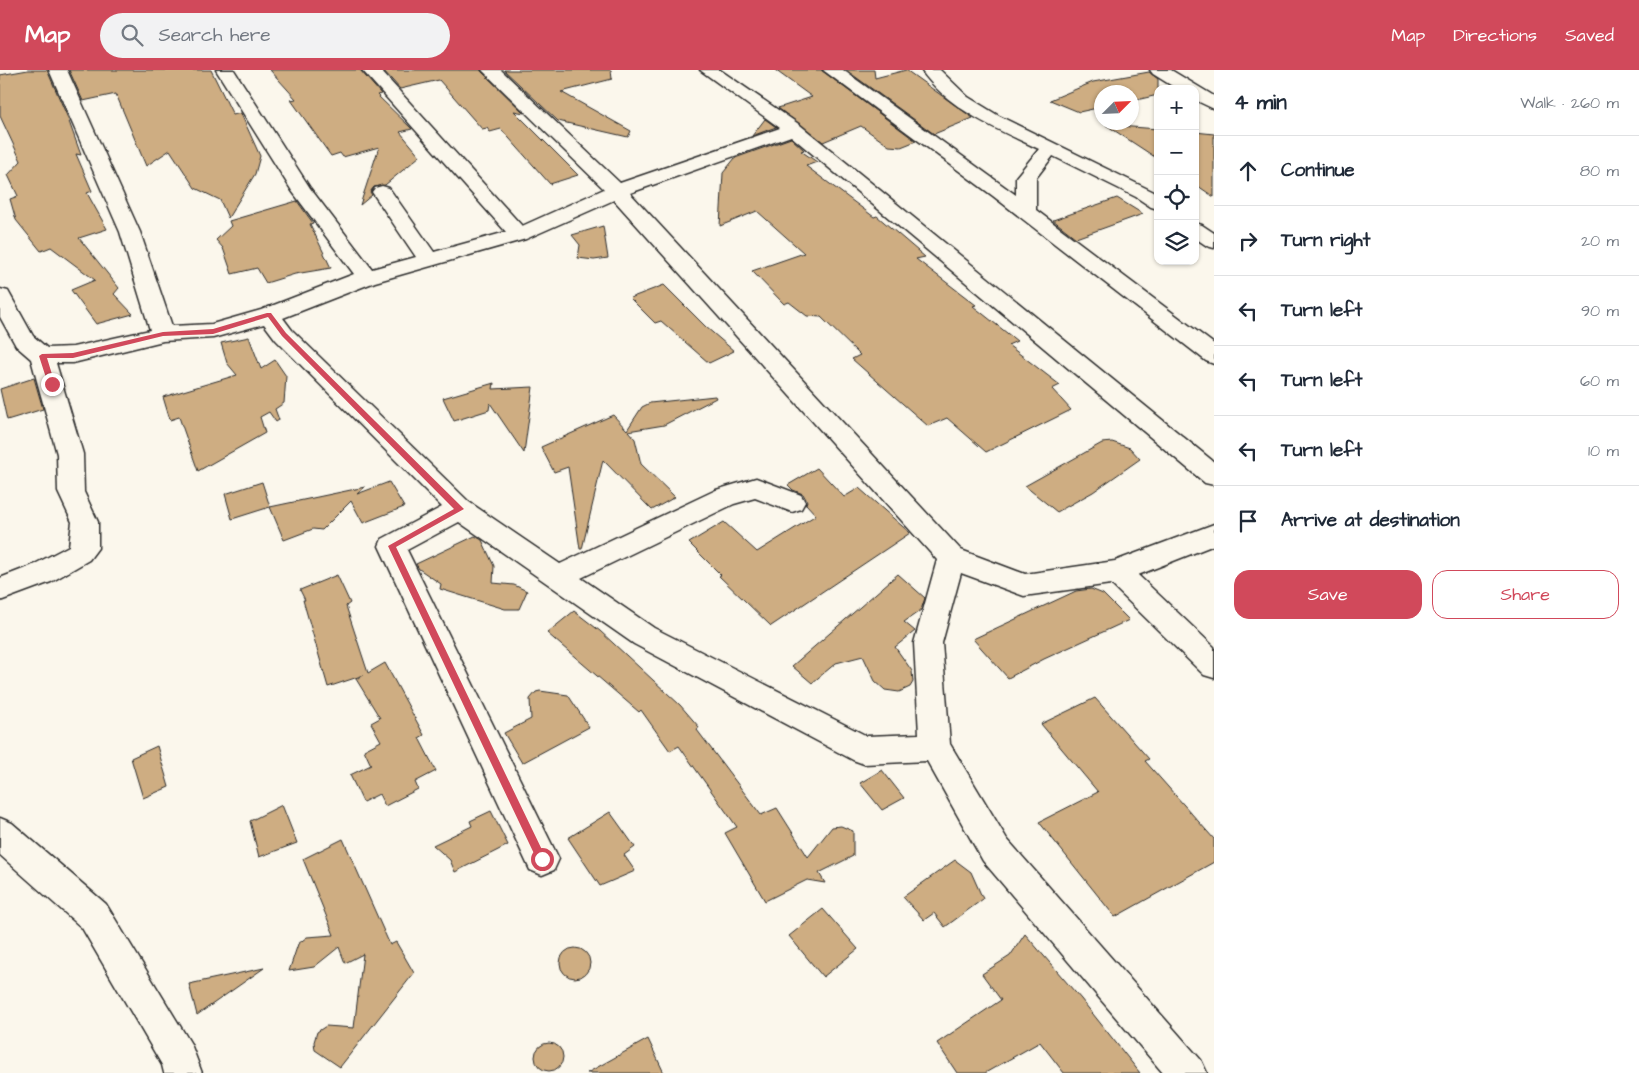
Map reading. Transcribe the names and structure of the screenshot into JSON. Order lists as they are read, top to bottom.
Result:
{
  "north": "top right",
  "page": {
    "header": "Map",
    "search": "Search here",
    "nav": ["Map", "Directions", "Saved"],
    "heading": ["4 min", "Walk · 260 m"],
    "map_buttons": ["+", "−"],
    "list": [
      ["Continue", "80 m"],
      ["Turn right", "20 m"],
      ["Turn left", "90 m"],
      ["Turn left", "60 m"],
      ["Turn left", "10 m"],
      "Arrive at destination"
    ],
    "buttons": ["Save", "Share"]
  }
}
